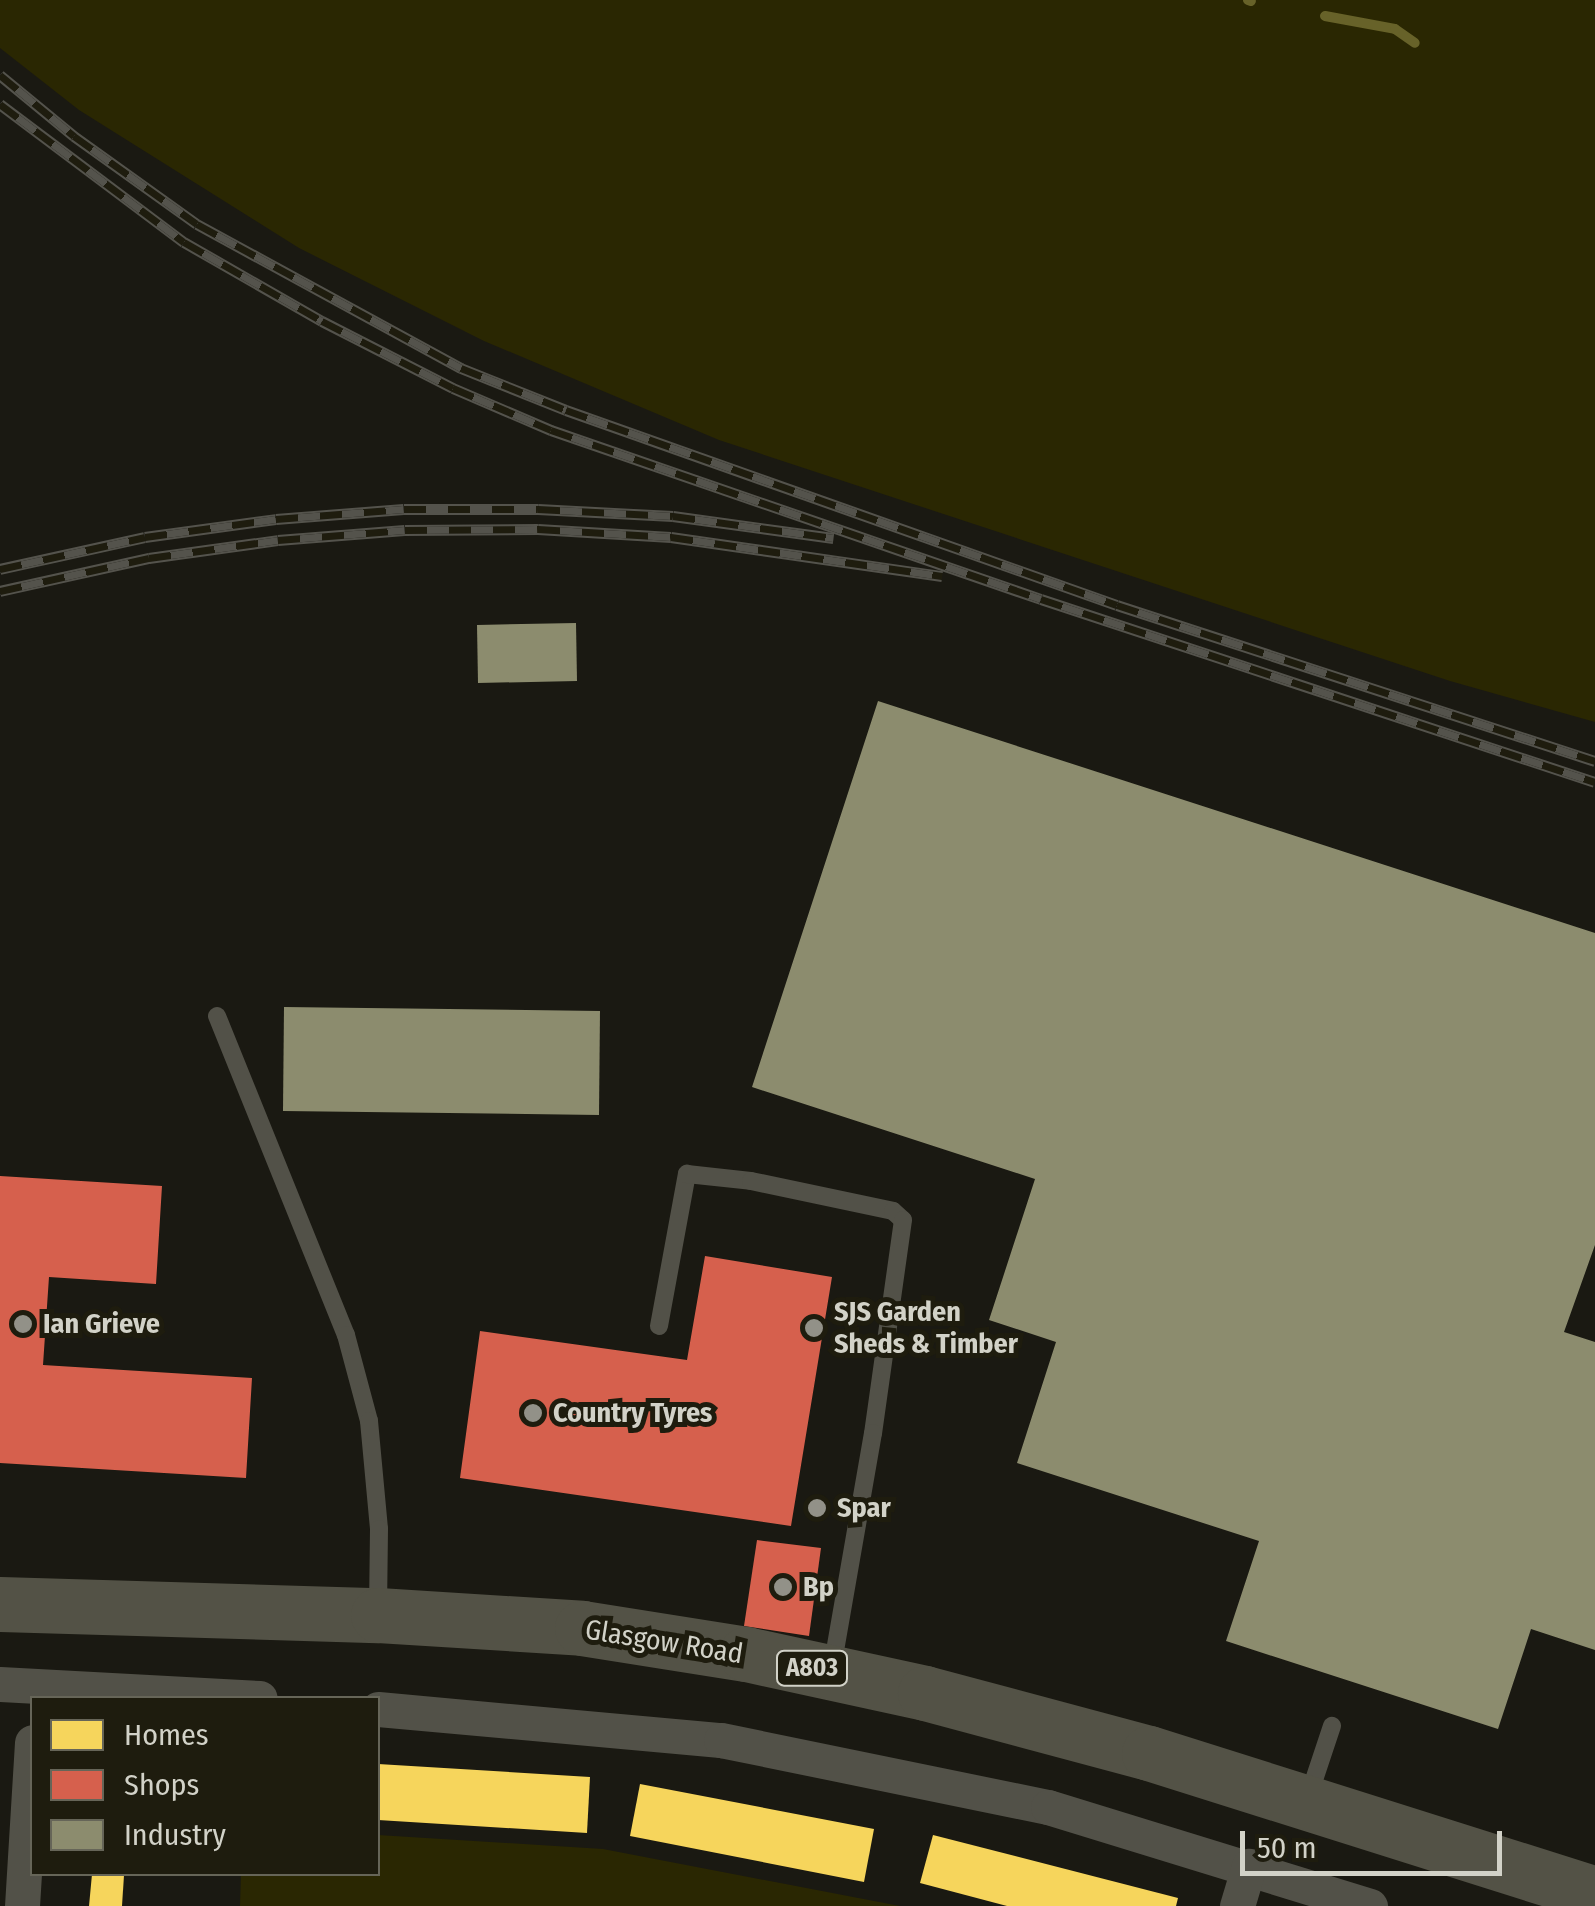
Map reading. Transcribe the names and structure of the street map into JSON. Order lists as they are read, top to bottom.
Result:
{
  "streets": {
    "main road": ["Glasgow Road", "A803"]
  },
  "places": [
    "Ian Grieve",
    "SJS Garden Sheds & Timber",
    "Country Tyres",
    "Spar",
    "Bp"
  ],
  "legend": ["Homes", "Shops", "Industry"],
  "scale_bar": "50 m"
}
